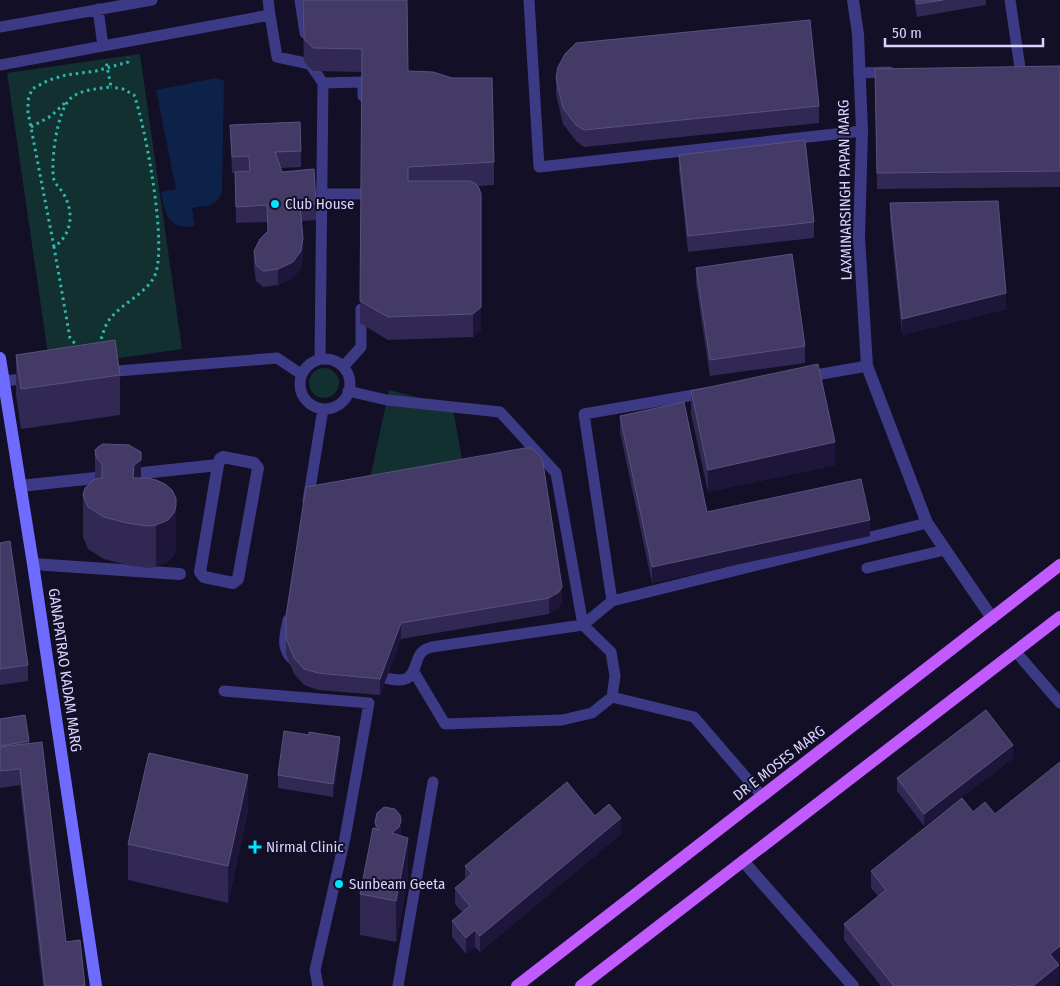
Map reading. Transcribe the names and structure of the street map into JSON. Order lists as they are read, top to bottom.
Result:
{
  "streets": {
    "main road": ["GANAPATRAO KADAM MARG", "DR E MOSES MARG"],
    "street": ["LAXMINARSINGH PAPAN MARG"]
  },
  "crossings": [
    ["LAXMINARSINGH PAPAN MARG", "DR E MOSES MARG"]
  ],
  "places": {
    "other": ["Club House", "Sunbeam Geeta"],
    "health": ["Nirmal Clinic"]
  },
  "scale_bar": "50 m"
}
